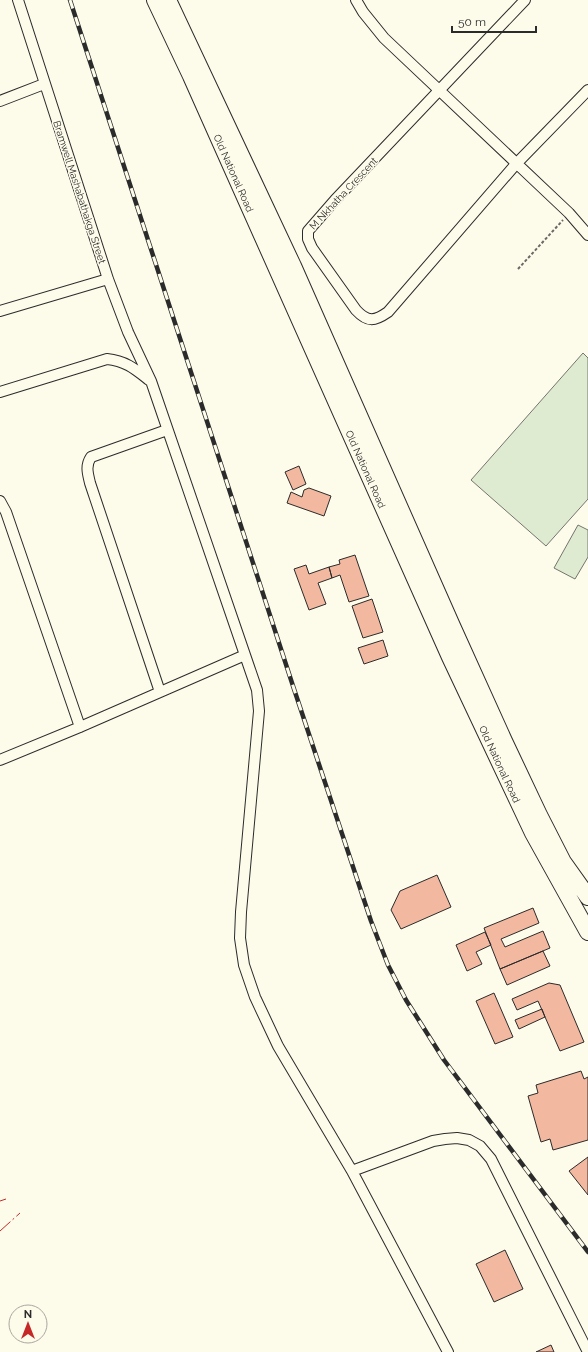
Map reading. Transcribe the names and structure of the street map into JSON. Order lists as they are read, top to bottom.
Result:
{
  "streets": {
    "main road": ["Old National Road"],
    "street": ["Bramwell Mashabathakga Street", "M Nkhatha Crescent"]
  },
  "scale_bar": "50 m",
  "north": "top"
}
